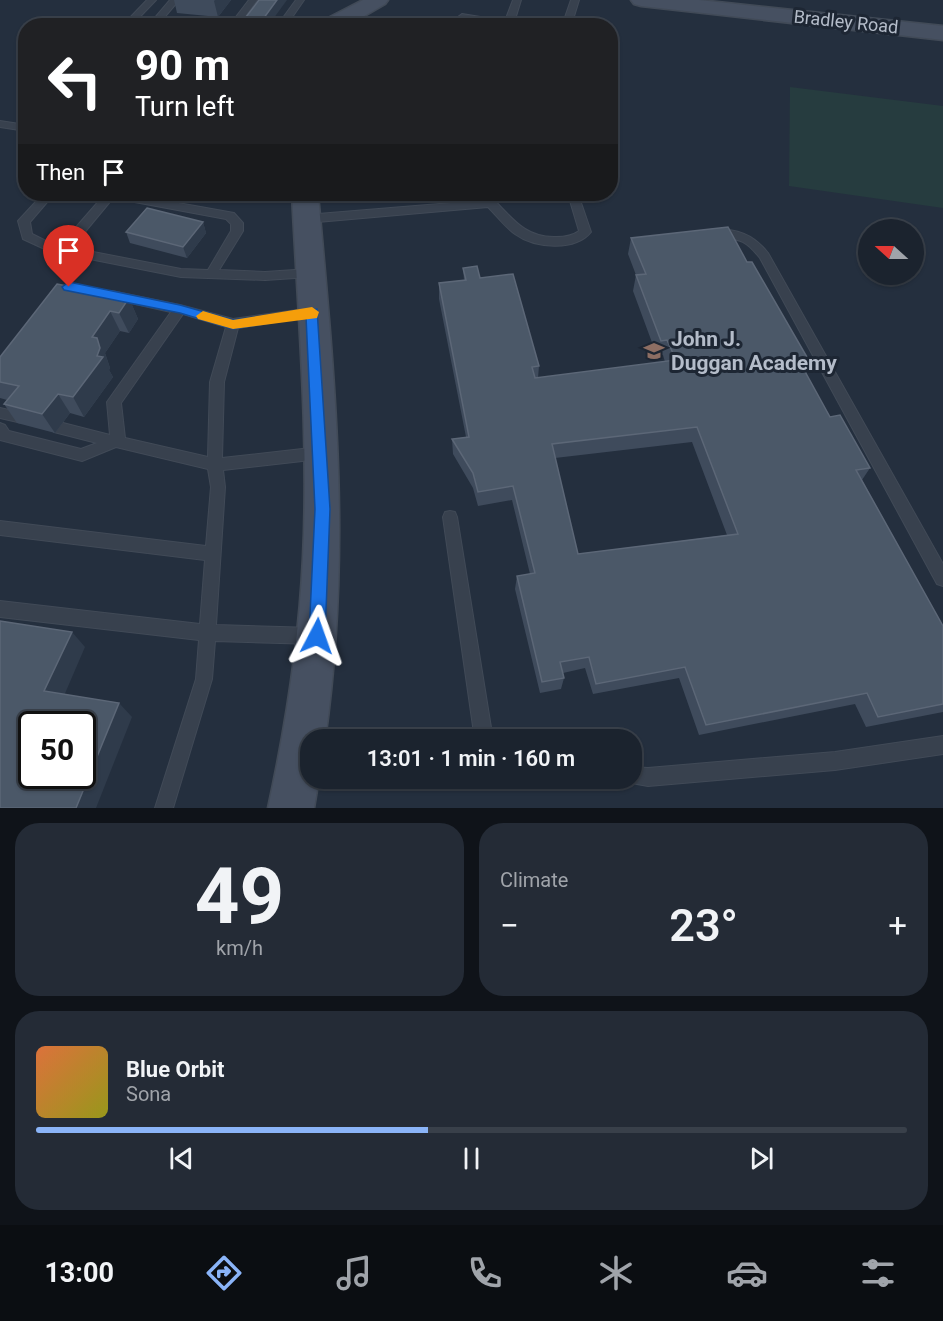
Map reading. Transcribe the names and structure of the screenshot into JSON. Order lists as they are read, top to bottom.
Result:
{
  "streets": {
    "main road": ["Bradley Road"]
  },
  "places": {
    "school or university": ["John J. Duggan Academy"]
  },
  "north": "left",
  "page": {
    "turn": ["90 m", "Turn left"],
    "then": "Then",
    "limit": "50",
    "trip": "13:01 · 1 min · 160 m",
    "tile": [
      ["49", "km/h"],
      "Climate"
    ],
    "heat": ["−", "23°", "+"],
    "song": ["Blue Orbit", "Sona"],
    "tabs": "13:00"
  }
}
